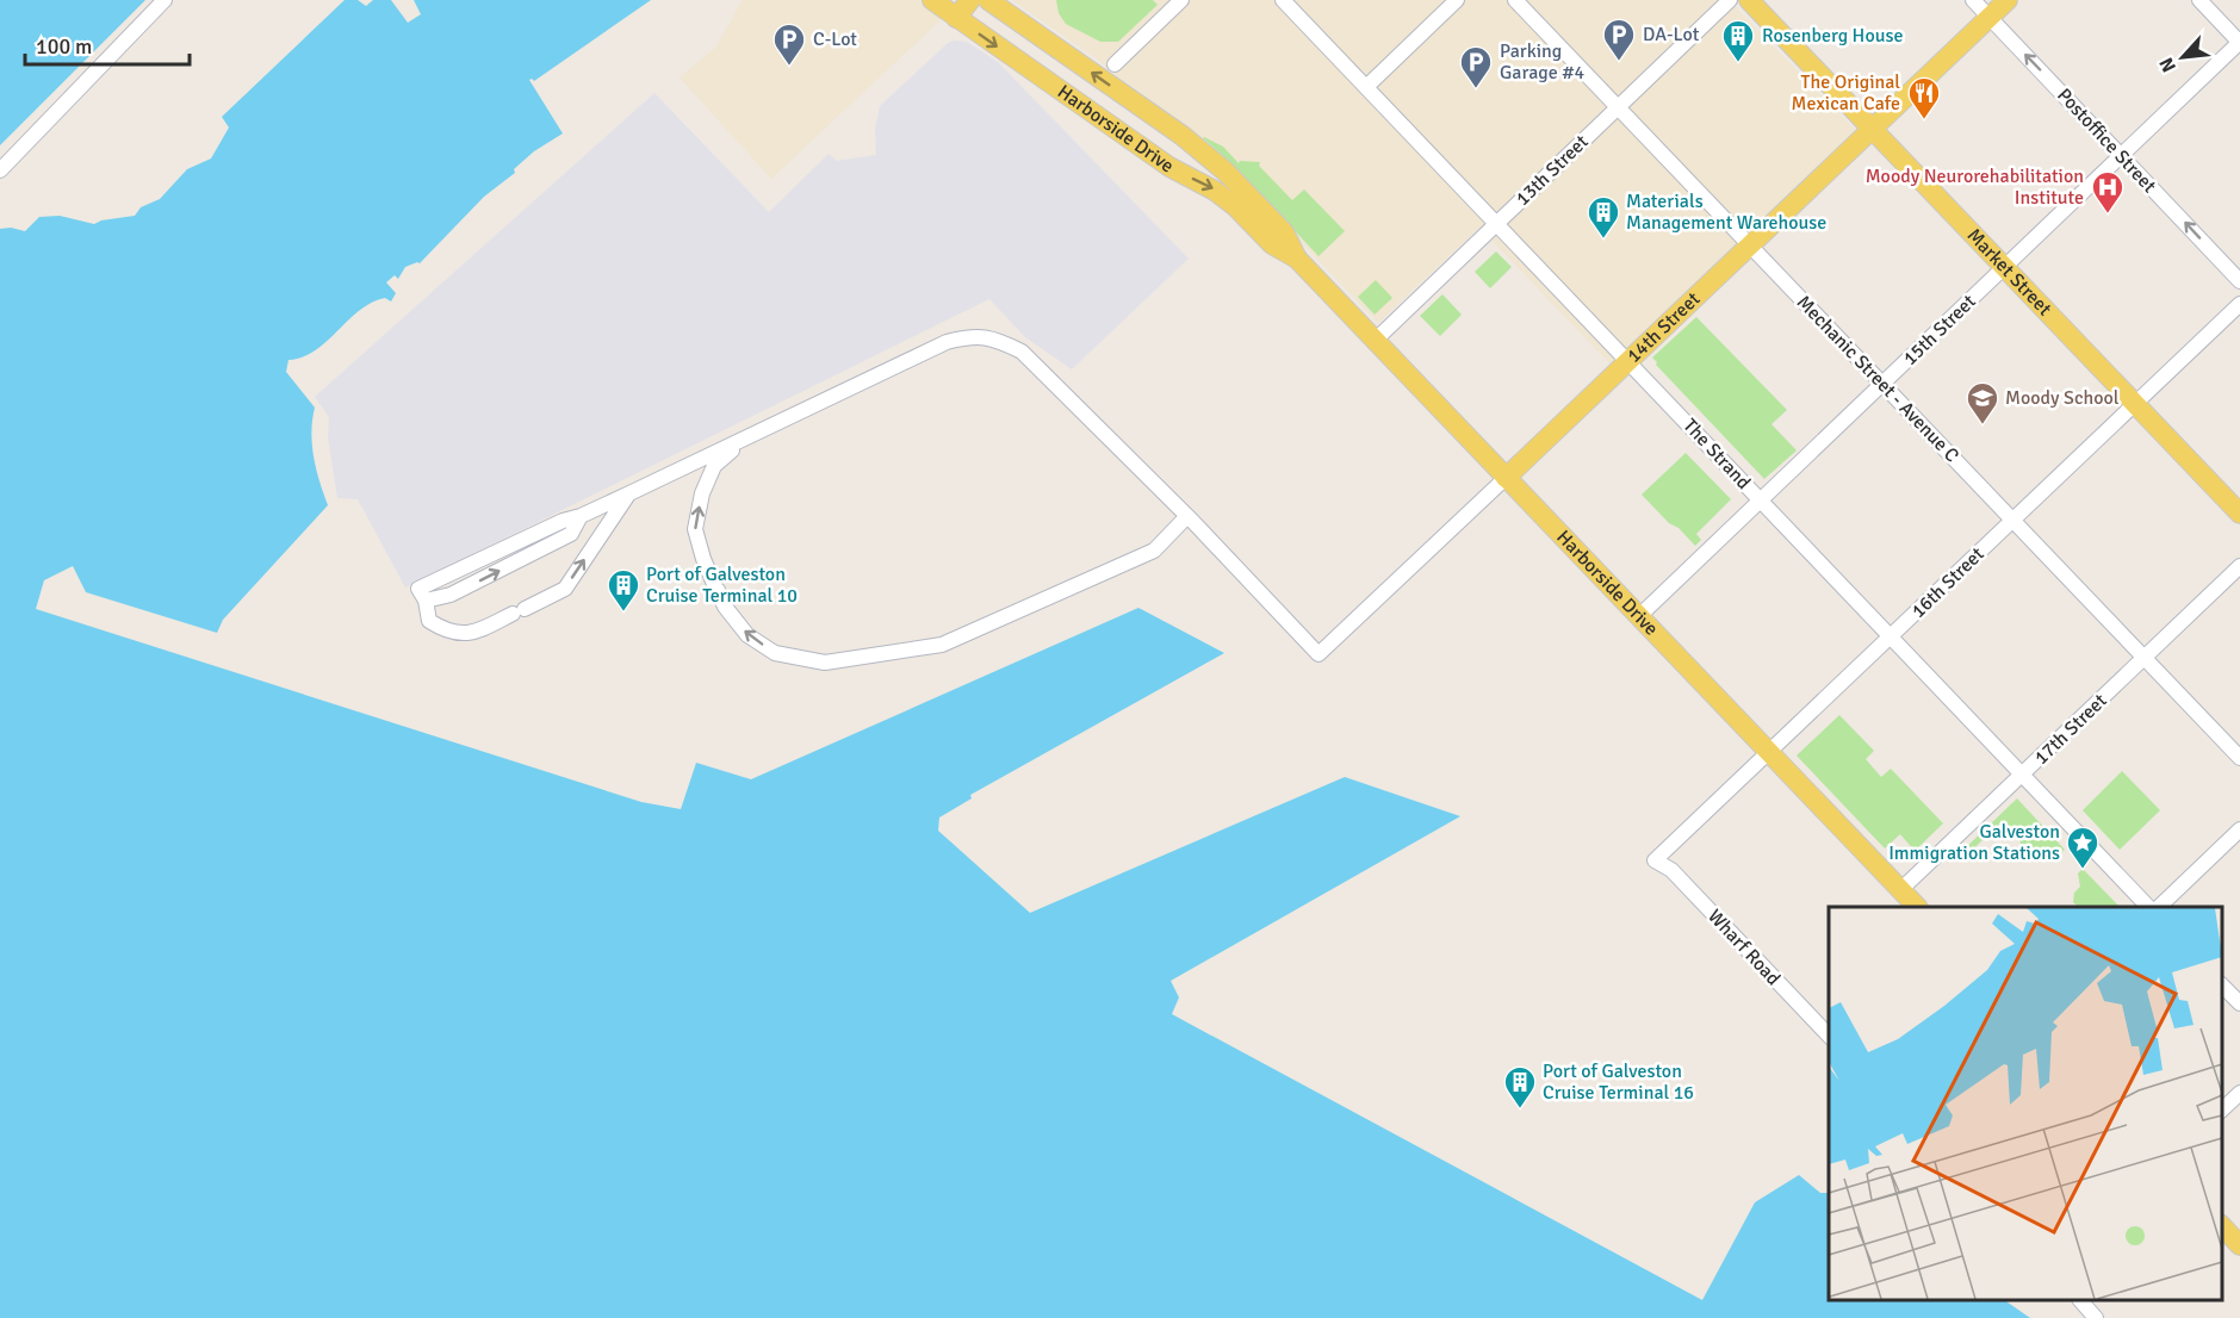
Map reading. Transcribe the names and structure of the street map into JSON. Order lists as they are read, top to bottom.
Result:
{
  "streets": {
    "main road": ["Harborside Drive", "Market Street", "14th Street"],
    "street": [
      "Postoffice Street",
      "13th Street",
      "15th Street",
      "Mechanic Street - Avenue C",
      "The Strand",
      "16th Street",
      "17th Street",
      "Wharf Road"
    ]
  },
  "crossings": [
    ["Harborside Drive", "13th Street"],
    ["Harborside Drive", "14th Street"],
    ["Harborside Drive", "15th Street"],
    ["Harborside Drive", "16th Street"],
    ["Harborside Drive", "17th Street"],
    ["Postoffice Street", "14th Street"],
    ["Postoffice Street", "15th Street"],
    ["13th Street", "Mechanic Street - Avenue C"],
    ["13th Street", "The Strand"],
    ["Market Street", "14th Street"],
    ["Market Street", "15th Street"],
    ["Market Street", "16th Street"],
    ["14th Street", "Mechanic Street - Avenue C"],
    ["14th Street", "The Strand"],
    ["15th Street", "Mechanic Street - Avenue C"],
    ["15th Street", "The Strand"],
    ["Mechanic Street - Avenue C", "16th Street"],
    ["Mechanic Street - Avenue C", "17th Street"],
    ["The Strand", "16th Street"],
    ["The Strand", "17th Street"],
    ["16th Street", "Wharf Road"]
  ],
  "one_way": ["Postoffice Street"],
  "places": {
    "parking": ["DA-Lot", "C-Lot", "Parking Garage #4"],
    "building": [
      "Rosenberg House",
      "Materials Management Warehouse",
      "Port of Galveston Cruise Terminal 10",
      "Port of Galveston Cruise Terminal 16"
    ],
    "restaurant": ["The Original Mexican Cafe"],
    "hospital": ["Moody Neurorehabilitation Institute"],
    "school or university": ["Moody School"],
    "place": ["Galveston Immigration Stations"]
  },
  "scale_bar": "100 m",
  "north": "bottom left"
}
